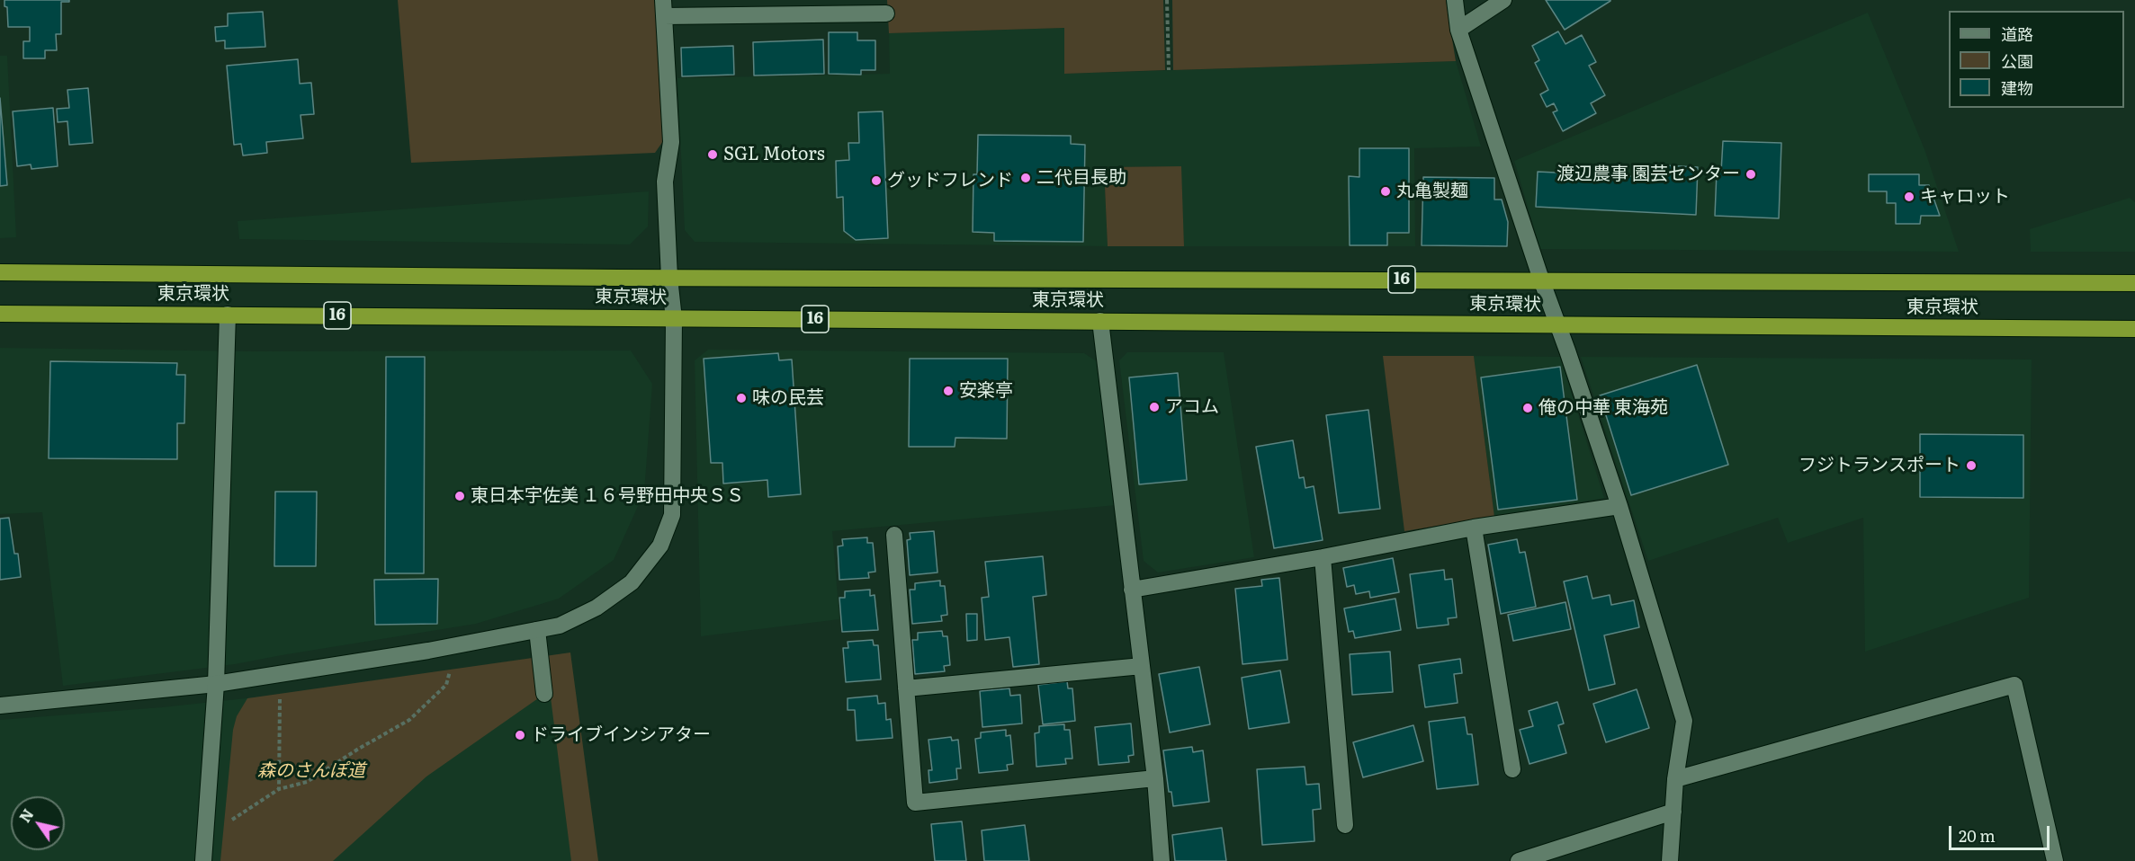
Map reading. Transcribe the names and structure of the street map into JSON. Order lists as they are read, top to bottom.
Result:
{
  "streets": {
    "highway": ["16", "東京環状"]
  },
  "parks": ["森のさんぽ道"],
  "places": [
    "SGL Motors",
    "渡辺農事 園芸センター",
    "二代目長助",
    "グッドフレンド",
    "丸亀製麺",
    "キャロット",
    "安楽亭",
    "味の民芸",
    "アコム",
    "俺の中華 東海苑",
    "フジトランスポート",
    "東日本宇佐美 １６号野田中央ＳＳ",
    "ドライブインシアター"
  ],
  "legend": ["道路", "公園", "建物"],
  "scale_bar": "20 m",
  "north": "top left"
}
